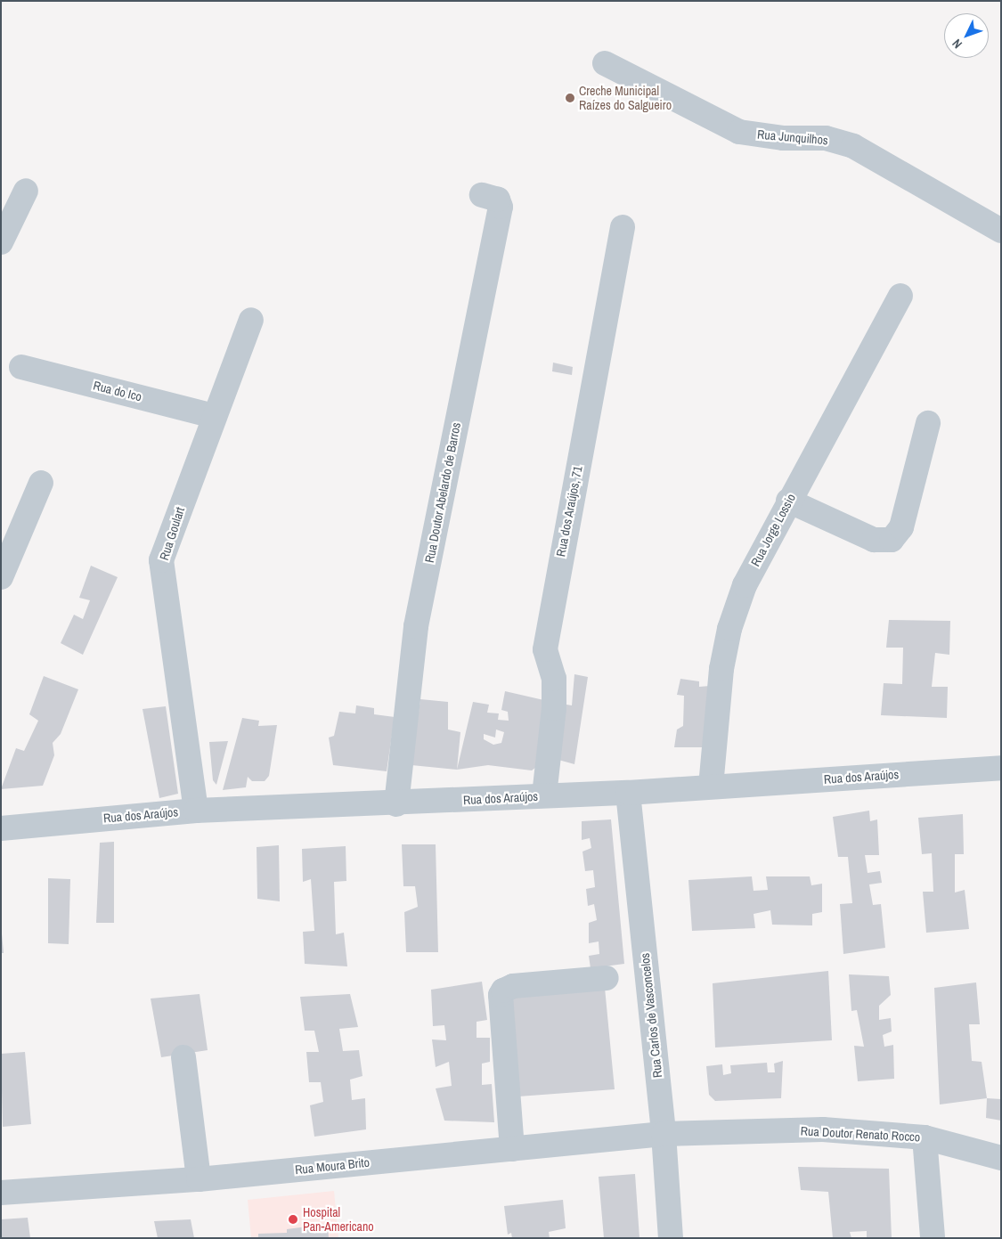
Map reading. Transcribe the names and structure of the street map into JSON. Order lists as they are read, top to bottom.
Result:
{
  "streets": {
    "street": [
      "Rua Junquilhos",
      "Rua do Ico",
      "Rua Doutor Abelardo de Barros",
      "Rua dos Araújos, 71",
      "Rua Jorge Lossio",
      "Rua Goulart",
      "Rua dos Araújos",
      "Rua Carlos de Vasconcelos",
      "Rua Doutor Renato Rocco",
      "Rua Moura Brito"
    ]
  },
  "crossings": [
    ["Rua do Ico", "Rua Goulart"],
    ["Rua Doutor Abelardo de Barros", "Rua dos Araújos"],
    ["Rua dos Araújos, 71", "Rua dos Araújos"],
    ["Rua Jorge Lossio", "Rua dos Araújos"],
    ["Rua Goulart", "Rua dos Araújos"],
    ["Rua dos Araújos", "Rua Carlos de Vasconcelos"],
    ["Rua Carlos de Vasconcelos", "Rua Doutor Renato Rocco"],
    ["Rua Carlos de Vasconcelos", "Rua Moura Brito"],
    ["Rua Doutor Renato Rocco", "Rua Moura Brito"]
  ],
  "places": ["Creche Municipal Raízes do Salgueiro", "Hospital Pan-Americano"],
  "north": "bottom left"
}
